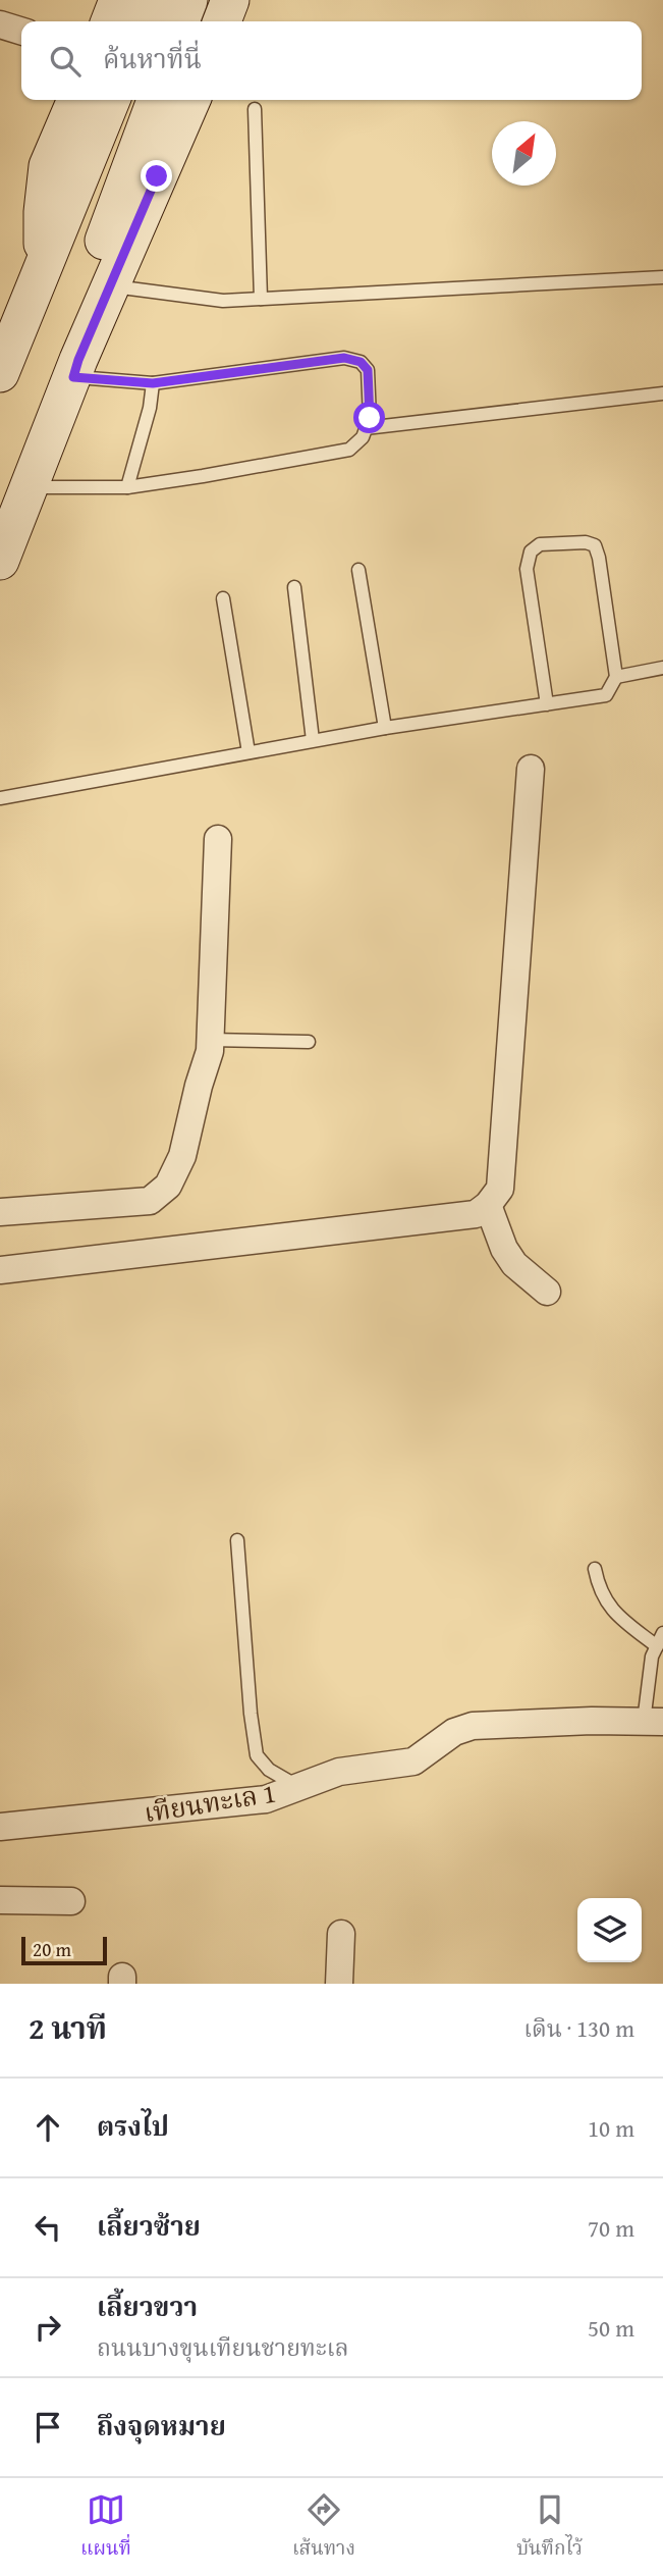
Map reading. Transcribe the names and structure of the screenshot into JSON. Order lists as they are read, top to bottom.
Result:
{
  "streets": {
    "street": ["เทียนทะเล 1"]
  },
  "scale_bar": "20 m",
  "north": "top right",
  "page": {
    "search": "ค้นหาที่นี่",
    "scale": "20 m",
    "heading": ["2 นาที", "เดิน · 130 m"],
    "list": [
      ["ตรงไป", "10 m"],
      ["เลี้ยวซ้าย", "70 m"],
      ["เลี้ยวขวา", "ถนนบางขุนเทียนชายทะเล", "50 m"],
      "ถึงจุดหมาย"
    ],
    "nav": ["แผนที่", "เส้นทาง", "บันทึกไว้"]
  }
}
